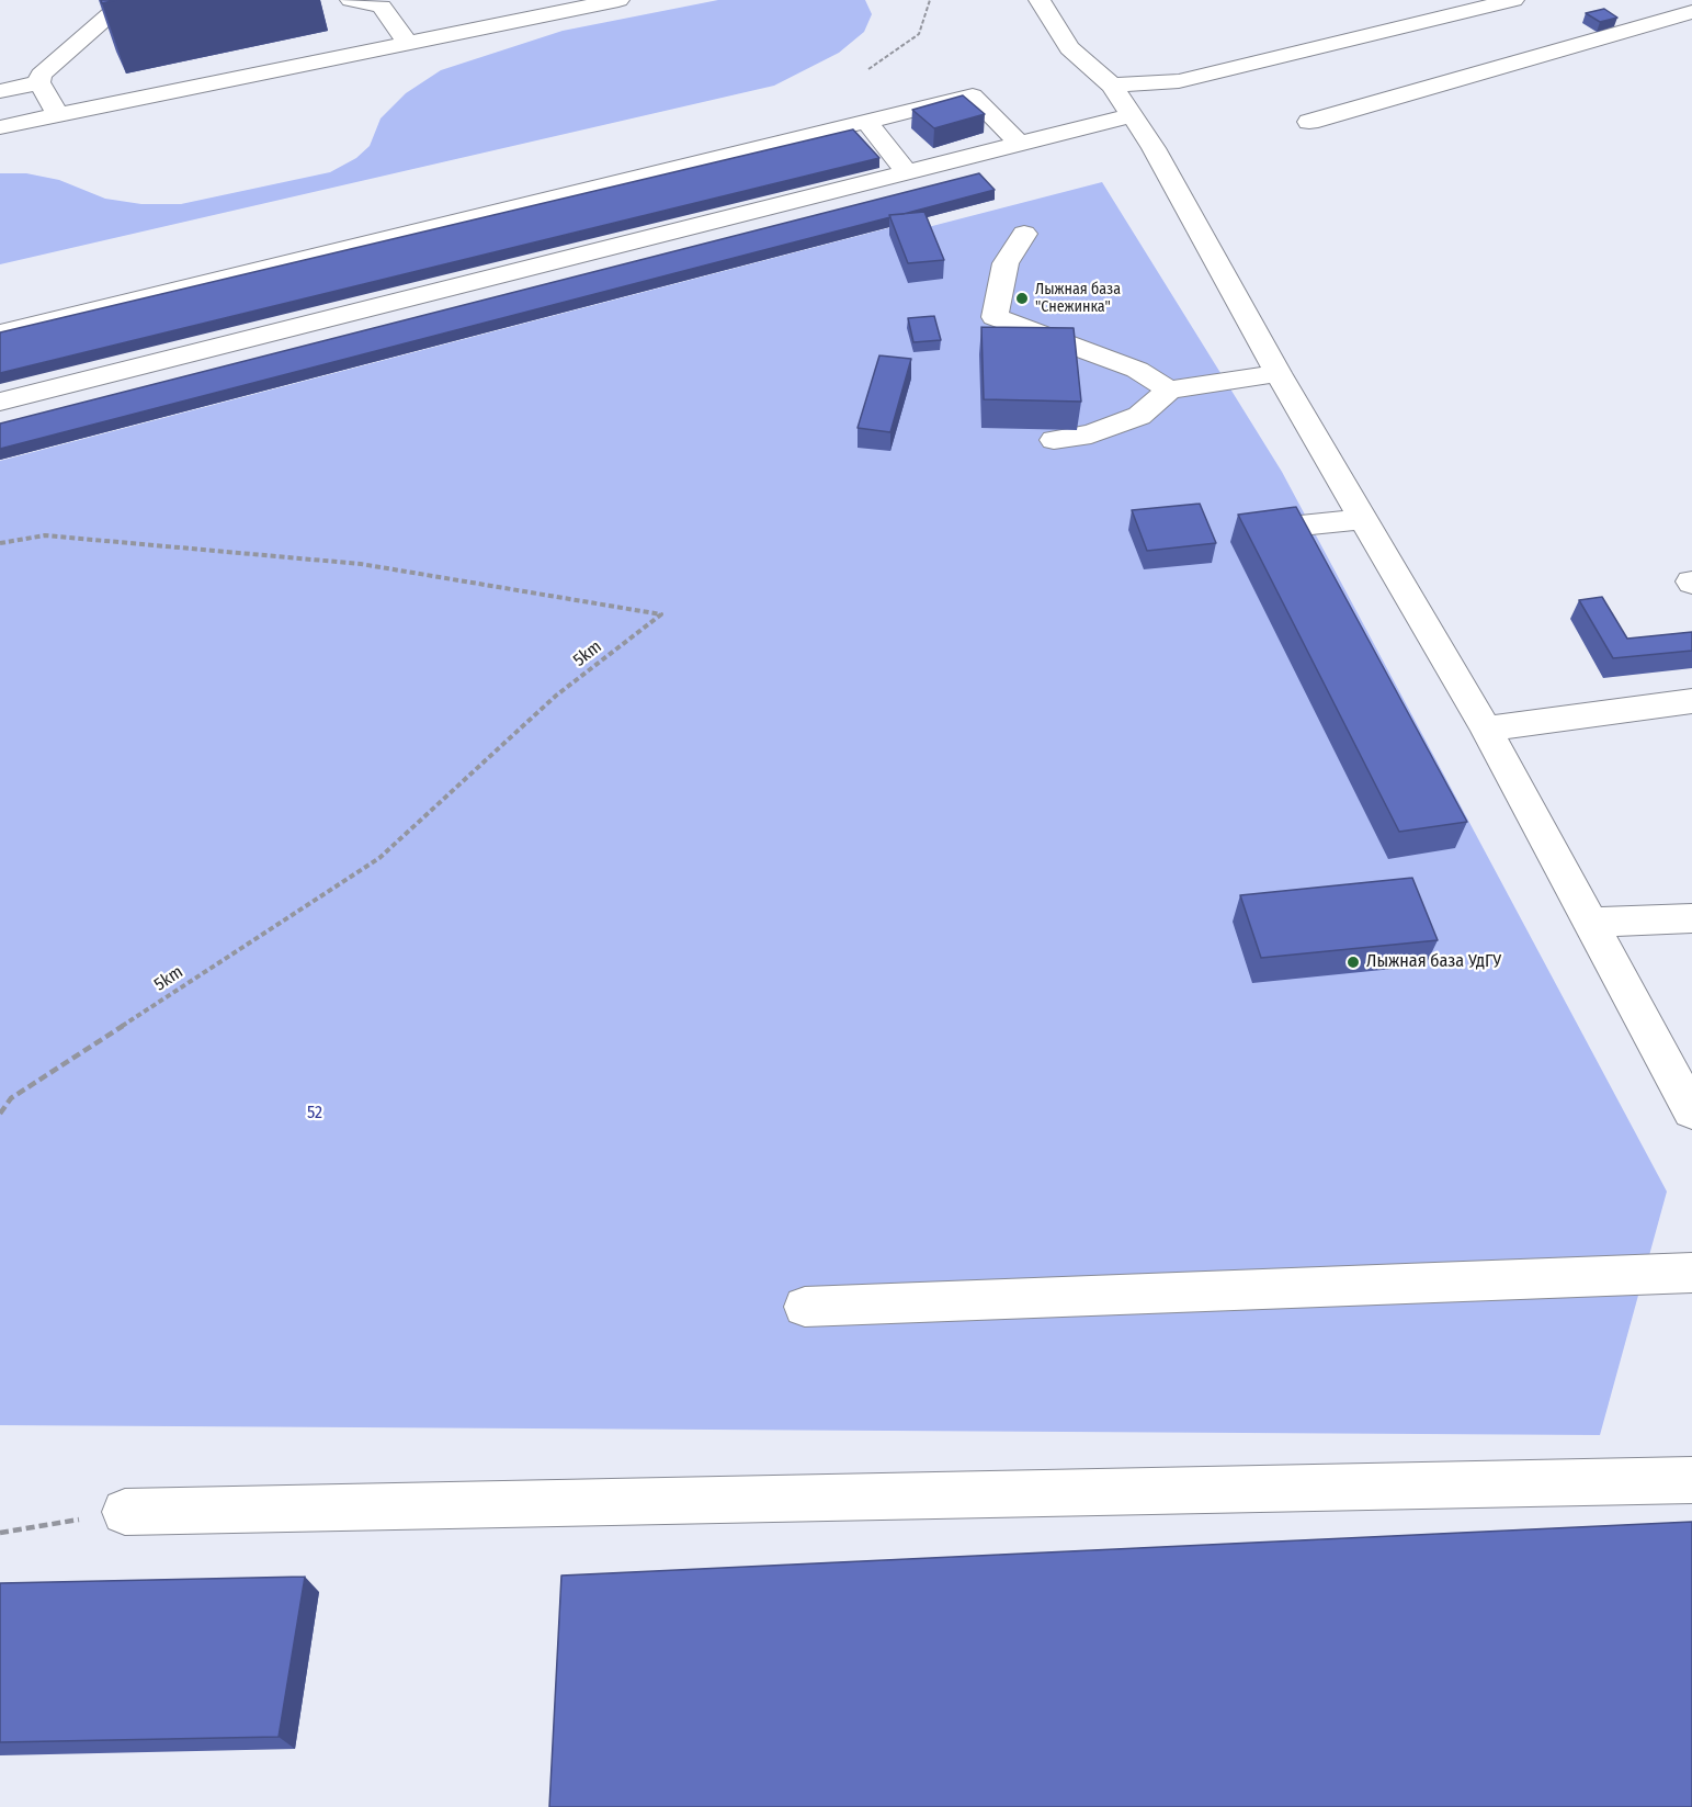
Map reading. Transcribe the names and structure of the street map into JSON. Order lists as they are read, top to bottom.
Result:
{
  "streets": {
    "path": ["5km"]
  },
  "parks": ["52"],
  "places": ["Лыжная база \"Снежинка\"", "Лыжная база УдГУ"]
}
